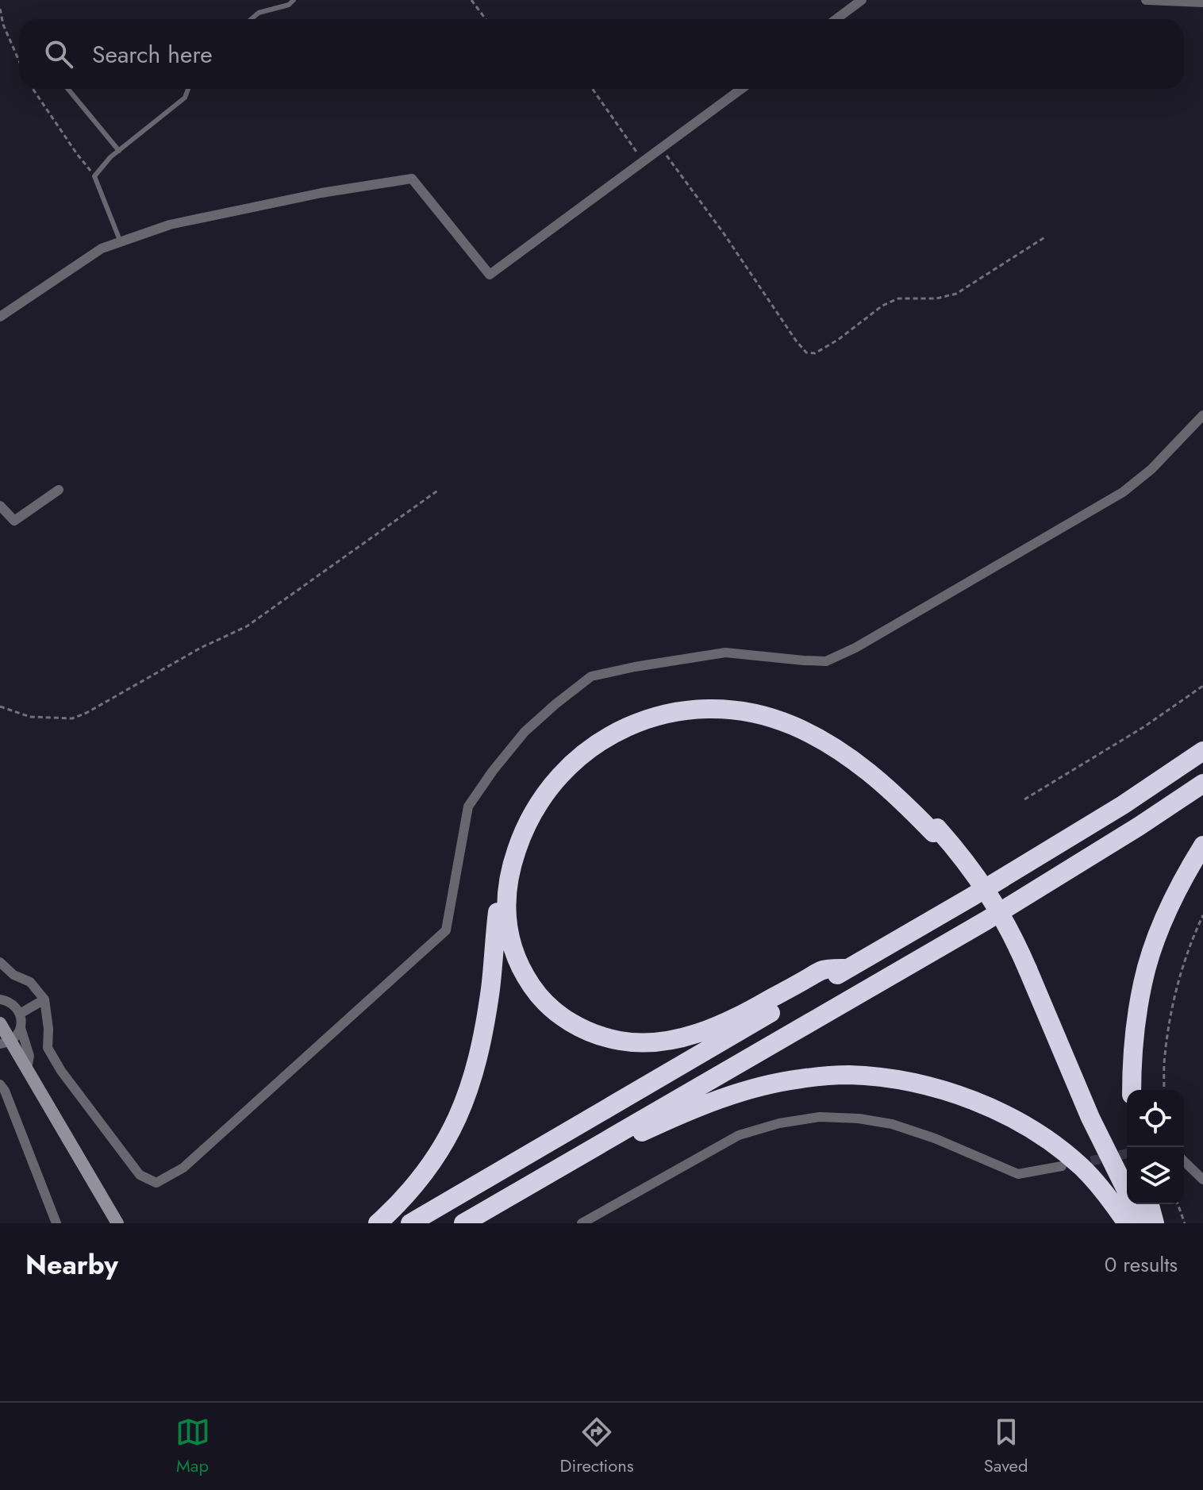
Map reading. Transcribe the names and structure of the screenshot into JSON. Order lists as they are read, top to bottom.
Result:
{
  "page": {
    "search": "Search here",
    "heading": ["Nearby", "0 results"],
    "nav": ["Map", "Directions", "Saved"]
  }
}
